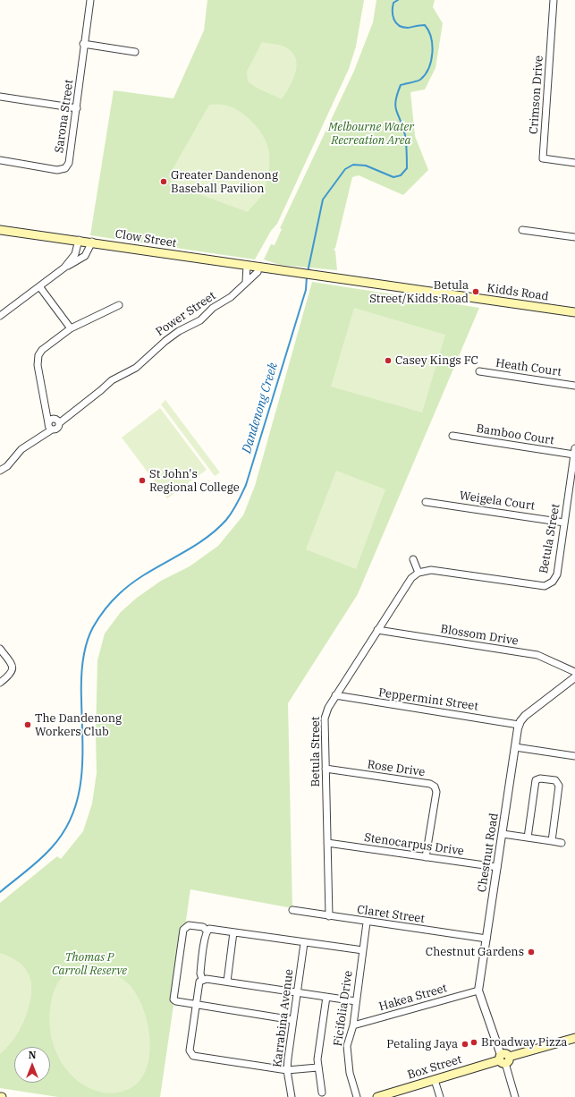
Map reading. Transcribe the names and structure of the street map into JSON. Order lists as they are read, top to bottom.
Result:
{
  "streets": {
    "main road": ["Clow Street", "Kidds Road", "Box Street"],
    "street": [
      "Crimson Drive",
      "Sarona Street",
      "Power Street",
      "Heath Court",
      "Bamboo Court",
      "Weigela Court",
      "Betula Street",
      "Blossom Drive",
      "Peppermint Street",
      "Rose Drive",
      "Stenocarpus Drive",
      "Chestnut Road",
      "Claret Street",
      "Hakea Street",
      "Ficifolia Drive",
      "Karrabina Avenue"
    ]
  },
  "crossings": [
    ["Clow Street", "Kidds Road"],
    ["Clow Street", "Power Street"],
    ["Bamboo Court", "Betula Street"],
    ["Weigela Court", "Betula Street"],
    ["Betula Street", "Blossom Drive"],
    ["Betula Street", "Peppermint Street"],
    ["Betula Street", "Rose Drive"],
    ["Betula Street", "Stenocarpus Drive"],
    ["Betula Street", "Claret Street"],
    ["Peppermint Street", "Chestnut Road"],
    ["Rose Drive", "Stenocarpus Drive"],
    ["Stenocarpus Drive", "Chestnut Road"],
    ["Chestnut Road", "Claret Street"],
    ["Chestnut Road", "Hakea Street"],
    ["Chestnut Road", "Box Street"],
    ["Claret Street", "Ficifolia Drive"],
    ["Hakea Street", "Ficifolia Drive"]
  ],
  "water": ["Dandenong Creek"],
  "parks": ["Melbourne Water Recreation Area", "Thomas P Carroll Reserve"],
  "places": [
    "Greater Dandenong Baseball Pavilion",
    "Betula Street/Kidds Road",
    "Casey Kings FC",
    "St John's Regional College",
    "The Dandenong Workers Club",
    "Chestnut Gardens",
    "Broadway Pizza",
    "Petaling Jaya"
  ],
  "north": "top"
}
